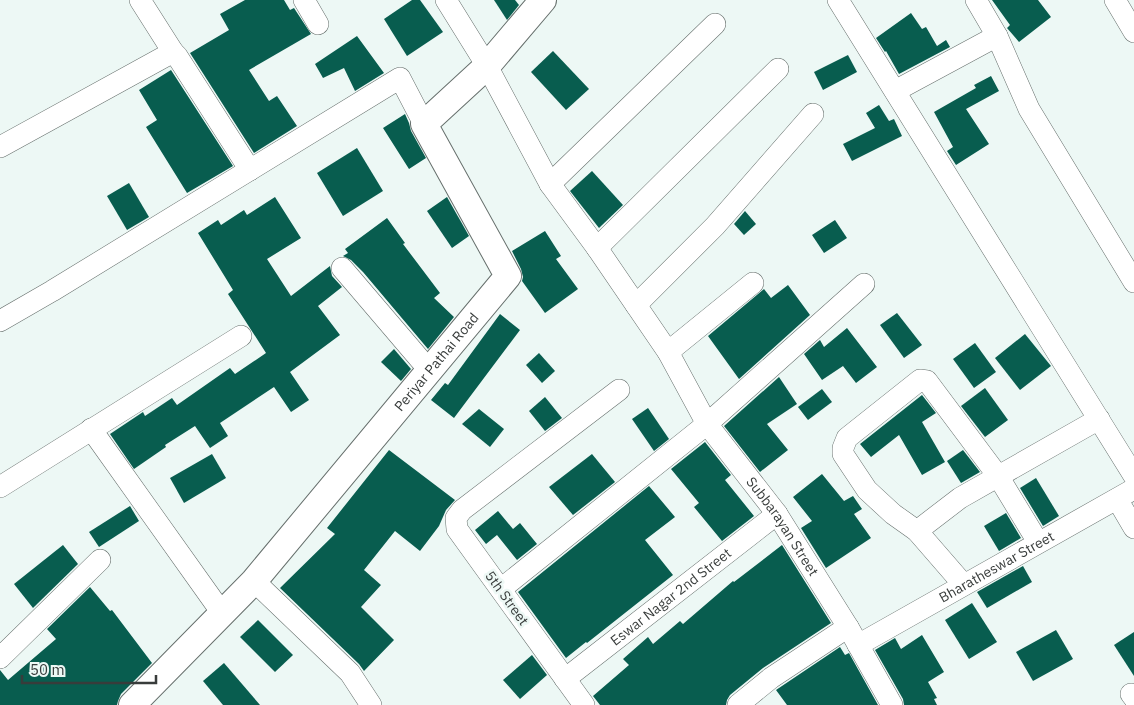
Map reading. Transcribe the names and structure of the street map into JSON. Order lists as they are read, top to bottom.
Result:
{
  "streets": {
    "street": [
      "Periyar Pathai Road",
      "Subbarayan Street",
      "Bharatheswar Street",
      "Eswar Nagar 2nd Street",
      "5th Street"
    ]
  },
  "crossings": [
    ["Subbarayan Street", "Bharatheswar Street"],
    ["Subbarayan Street", "Eswar Nagar 2nd Street"],
    ["Eswar Nagar 2nd Street", "5th Street"]
  ],
  "scale_bar": "50 m"
}
